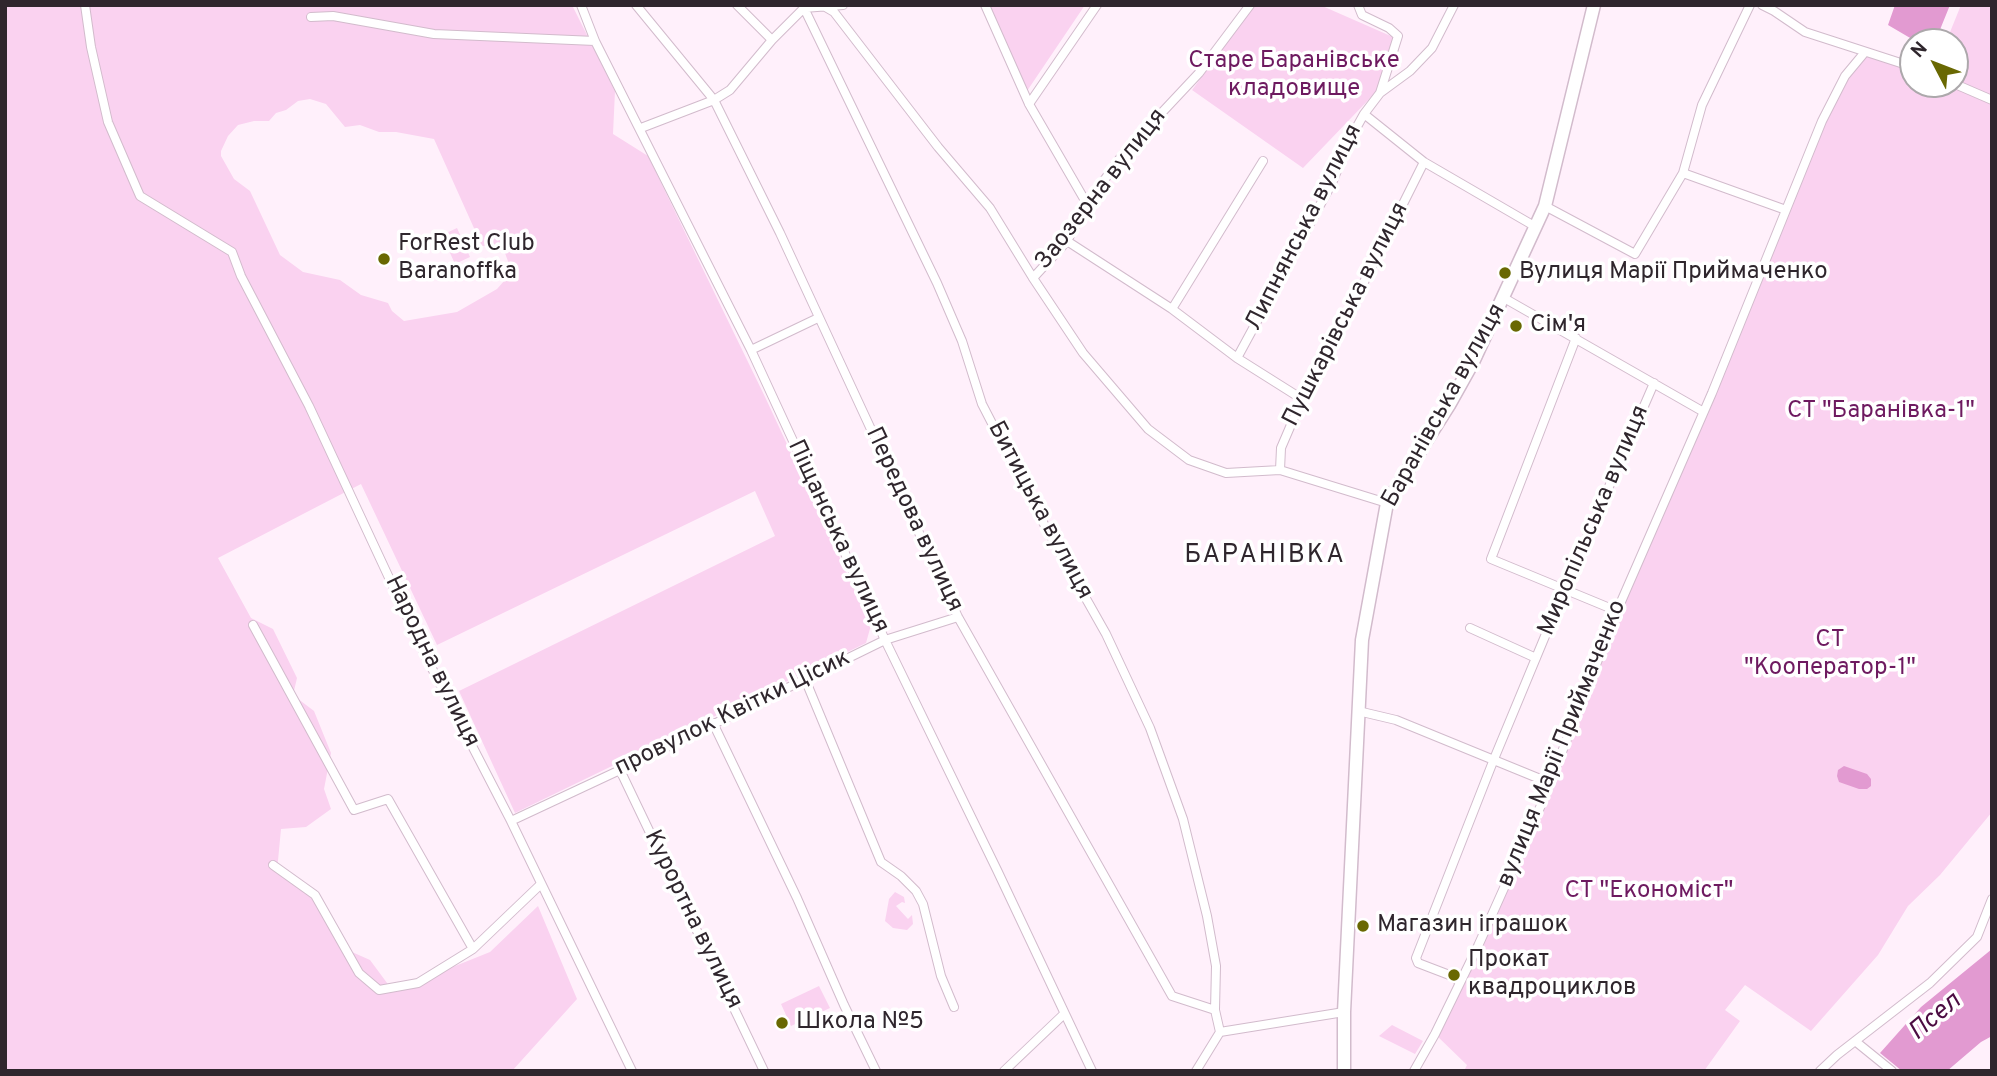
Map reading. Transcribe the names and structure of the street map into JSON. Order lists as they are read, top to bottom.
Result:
{
  "streets": {
    "main road": ["Баранівська вулиця"],
    "street": [
      "Заозерна вулиця",
      "Липнянська вулиця",
      "Пушкарівська вулиця",
      "Битицька вулиця",
      "Передова вулиця",
      "Миропільська вулиця",
      "Піщанська вулиця",
      "Народна вулиця",
      "провулок Квітки Цісик",
      "вулиця Марії Приймаченко",
      "Курортна вулиця"
    ]
  },
  "crossings": [
    ["Битицька вулиця", "Передова вулиця"],
    ["Передова вулиця", "провулок Квітки Цісик"],
    ["Миропільська вулиця", "вулиця Марії Приймаченко"],
    ["Піщанська вулиця", "провулок Квітки Цісик"],
    ["Народна вулиця", "провулок Квітки Цісик"],
    ["провулок Квітки Цісик", "Курортна вулиця"]
  ],
  "districts": ["БАРАНІВКА"],
  "water": ["Псел"],
  "parks": [
    "Старе Баранівське кладовище",
    "СТ \"Баранівка-1\"",
    "СТ \"Кооператор-1\"",
    "СТ \"Економіст\""
  ],
  "places": [
    "ForRest Club Baranoffka",
    "Вулиця Марії Приймаченко",
    "Сім'я",
    "Магазин іграшок",
    "Прокат квадроциклов",
    "Школа №5"
  ],
  "north": "top left"
}
